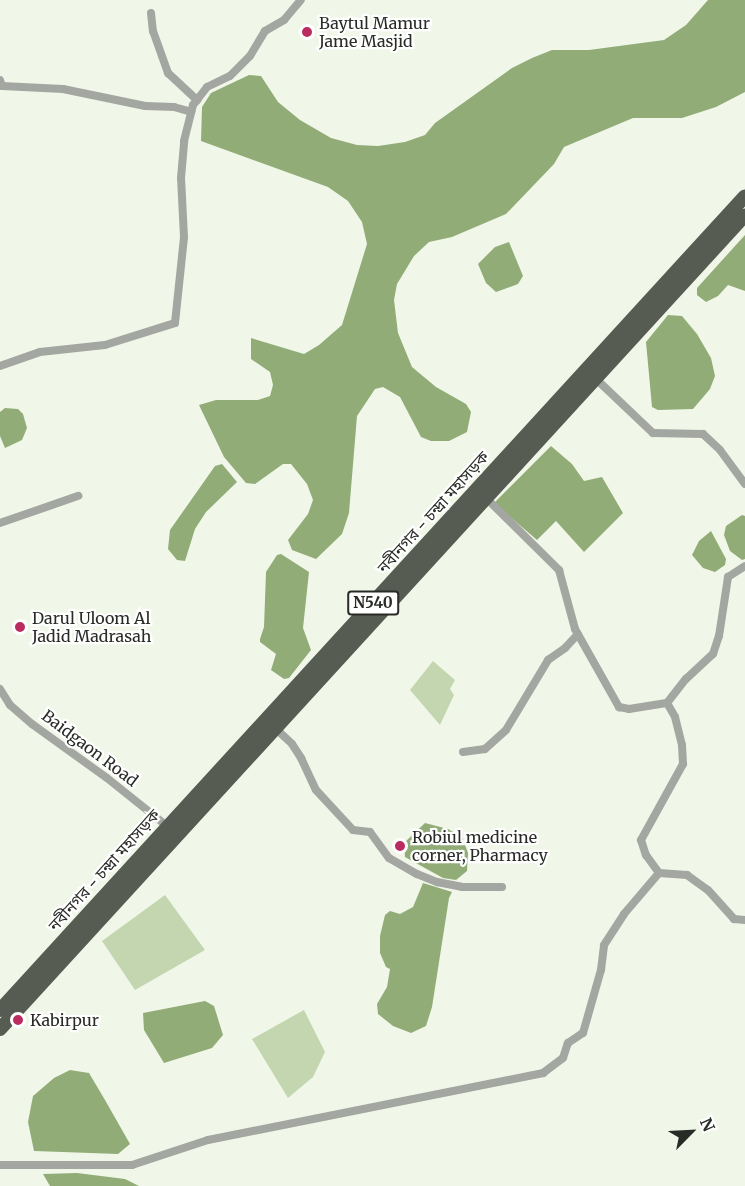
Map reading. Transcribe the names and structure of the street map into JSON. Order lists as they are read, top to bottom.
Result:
{
  "streets": {
    "highway": ["নবীনগর - চন্দ্রা মহাসড়ক", "N540"],
    "street": ["Baidgaon Road"]
  },
  "crossings": [
    ["নবীনগর - চন্দ্রা মহাসড়ক", "Baidgaon Road"]
  ],
  "places": [
    "Baytul Mamur Jame Masjid",
    "Darul Uloom Al Jadid Madrasah",
    "Robiul medicine corner, Pharmacy",
    "Kabirpur"
  ],
  "north": "top right"
}
